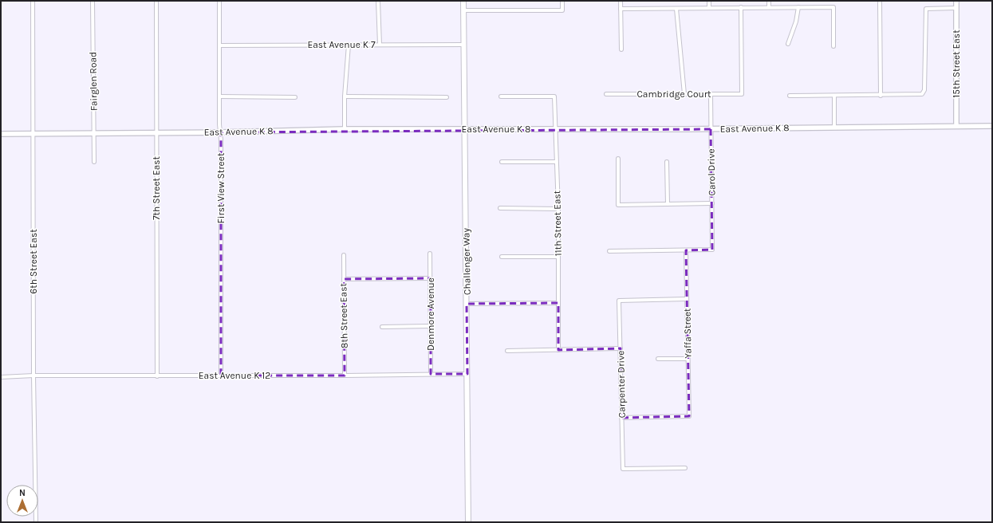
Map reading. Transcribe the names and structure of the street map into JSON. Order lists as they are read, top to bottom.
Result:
{
  "streets": {
    "main road": ["Challenger Way"],
    "street": [
      "East Avenue K 7",
      "15th Street East",
      "Fairglen Road",
      "Cambridge Court",
      "East Avenue K 8",
      "Carol Drive",
      "7th Street East",
      "First View Street",
      "11th Street East",
      "6th Street East",
      "Denmore Avenue",
      "8th Street East",
      "Yaffa Street",
      "East Avenue K 12",
      "Carpenter Drive"
    ]
  },
  "crossings": [
    ["East Avenue K 7", "First View Street"],
    ["East Avenue K 7", "Challenger Way"],
    ["15th Street East", "East Avenue K 8"],
    ["Fairglen Road", "East Avenue K 8"],
    ["Cambridge Court", "Carol Drive"],
    ["East Avenue K 8", "Carol Drive"],
    ["East Avenue K 8", "7th Street East"],
    ["East Avenue K 8", "First View Street"],
    ["East Avenue K 8", "11th Street East"],
    ["East Avenue K 8", "6th Street East"],
    ["East Avenue K 8", "Challenger Way"],
    ["Carol Drive", "Yaffa Street"],
    ["7th Street East", "East Avenue K 12"],
    ["First View Street", "East Avenue K 12"],
    ["6th Street East", "East Avenue K 12"],
    ["Challenger Way", "East Avenue K 12"],
    ["Denmore Avenue", "East Avenue K 12"],
    ["8th Street East", "East Avenue K 12"],
    ["Yaffa Street", "Carpenter Drive"]
  ],
  "north": "top"
}
